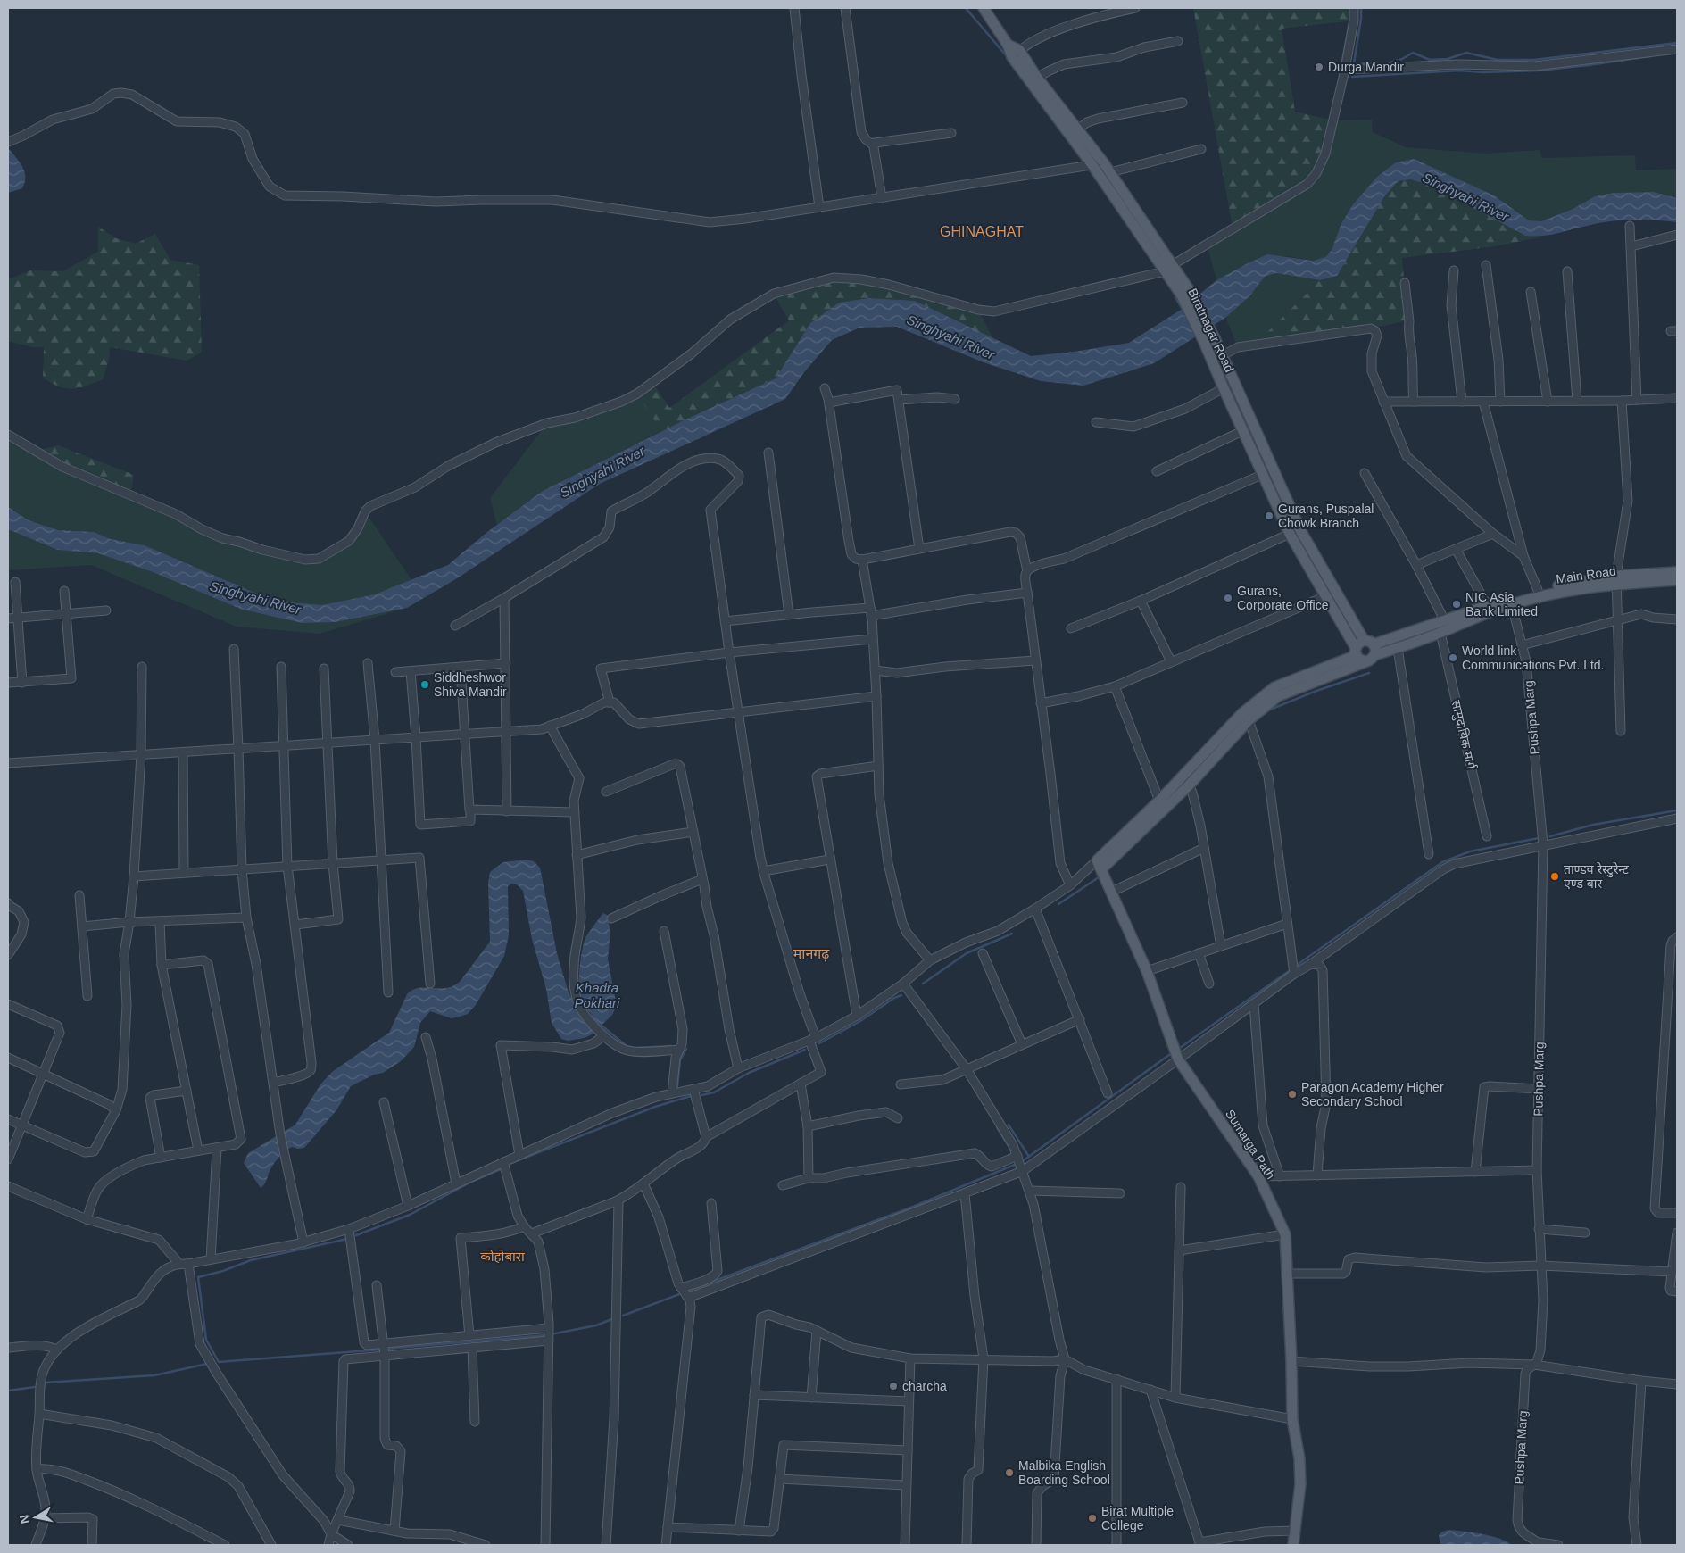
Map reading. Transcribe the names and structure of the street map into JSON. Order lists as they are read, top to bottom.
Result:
{
  "streets": {
    "main road": ["Biratnagar Road", "Main Road", "Sumarga Path"],
    "street": ["Pushpa Marg", "सामुदायिक मार्ग"]
  },
  "crossings": [
    ["Biratnagar Road", "Main Road"],
    ["Main Road", "Pushpa Marg"],
    ["Main Road", "सामुदायिक मार्ग"]
  ],
  "districts": ["GHINAGHAT", "मानगढ़", "कोहोबारा"],
  "water": ["Singhyahi River", "Khadra Pokhari"],
  "places": [
    "Durga Mandir",
    "Gurans, Puspalal Chowk Branch",
    "Gurans, Corporate Office",
    "NIC Asia Bank Limited",
    "World link Communications Pvt. Ltd.",
    "Siddheshwor Shiva Mandir",
    "ताण्डव रेस्टुरेन्ट एण्ड बार",
    "Paragon Academy Higher Secondary School",
    "charcha",
    "Malbika English Boarding School",
    "Birat Multiple College"
  ],
  "north": "left"
}
